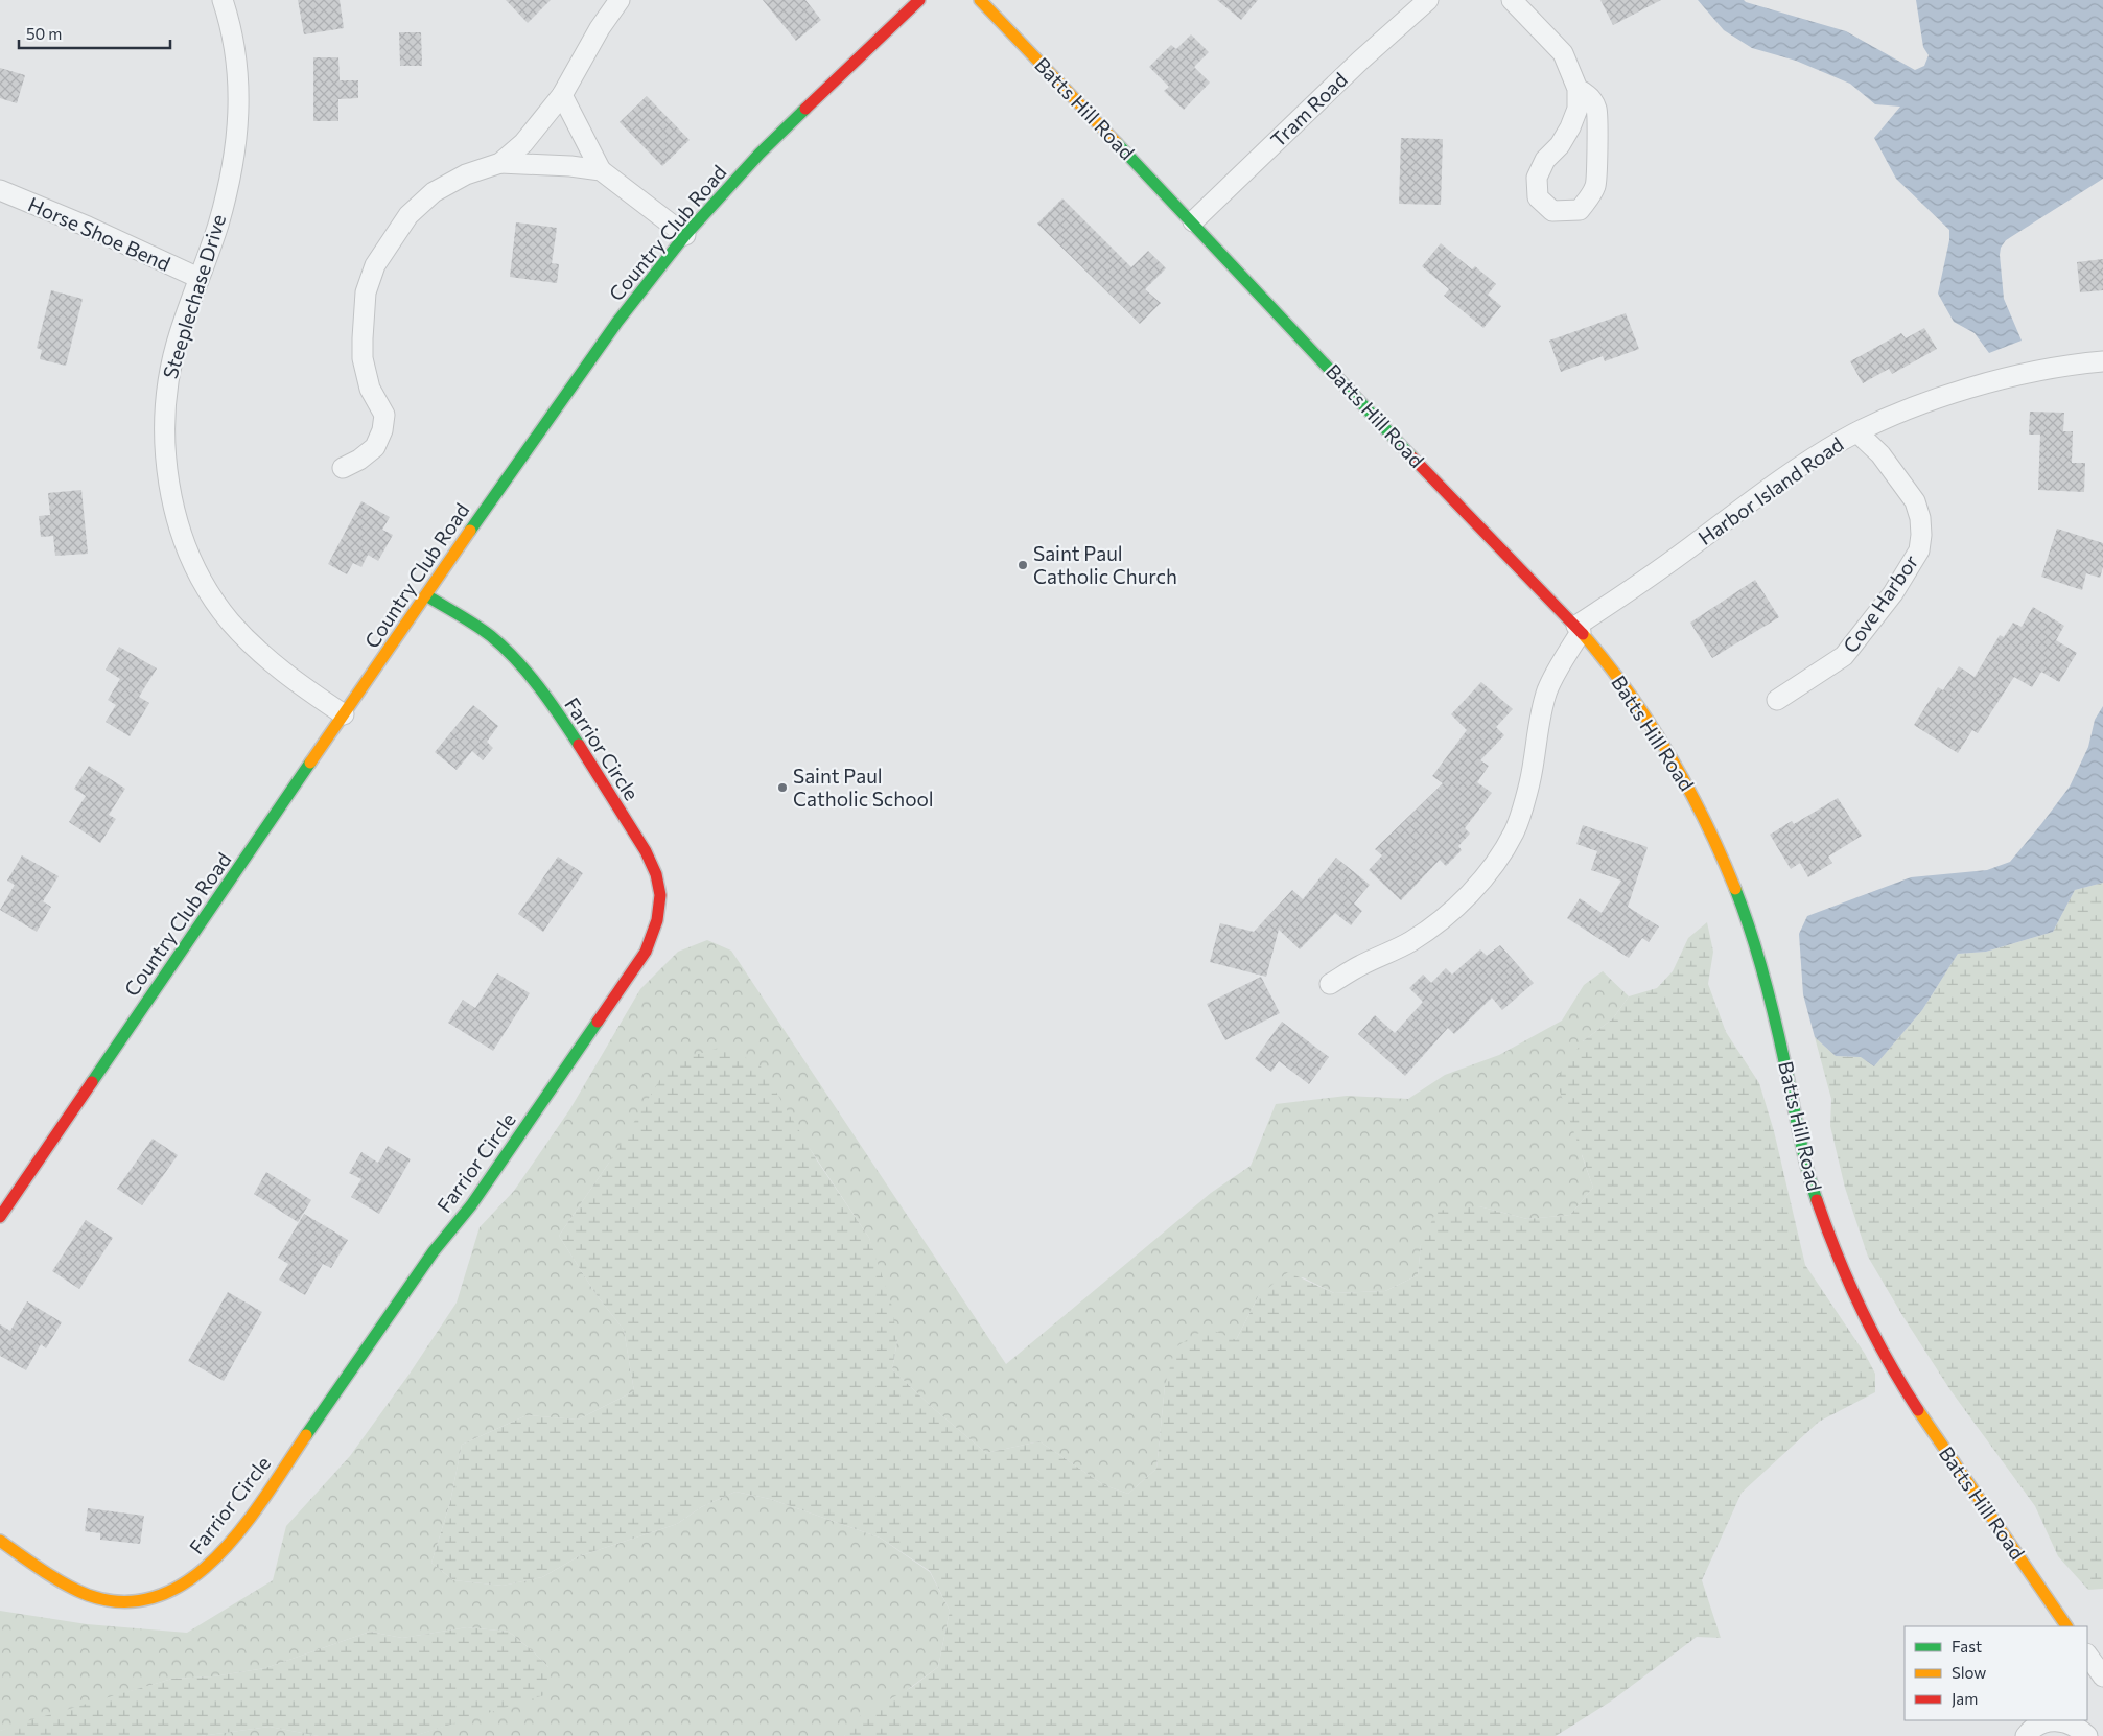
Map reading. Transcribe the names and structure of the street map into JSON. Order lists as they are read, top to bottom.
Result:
{
  "streets": {
    "street": [
      "Batts Hill Road",
      "Tram Road",
      "Country Club Road",
      "Horse Shoe Bend",
      "Steeplechase Drive",
      "Harbor Island Road",
      "Cove Harbor",
      "Farrior Circle"
    ]
  },
  "crossings": [
    ["Batts Hill Road", "Tram Road"],
    ["Batts Hill Road", "Harbor Island Road"],
    ["Country Club Road", "Steeplechase Drive"],
    ["Country Club Road", "Farrior Circle"],
    ["Horse Shoe Bend", "Steeplechase Drive"],
    ["Harbor Island Road", "Cove Harbor"]
  ],
  "places": ["Saint Paul Catholic Church", "Saint Paul Catholic School"],
  "legend": ["Fast", "Slow", "Jam"],
  "scale_bar": "50 m"
}
